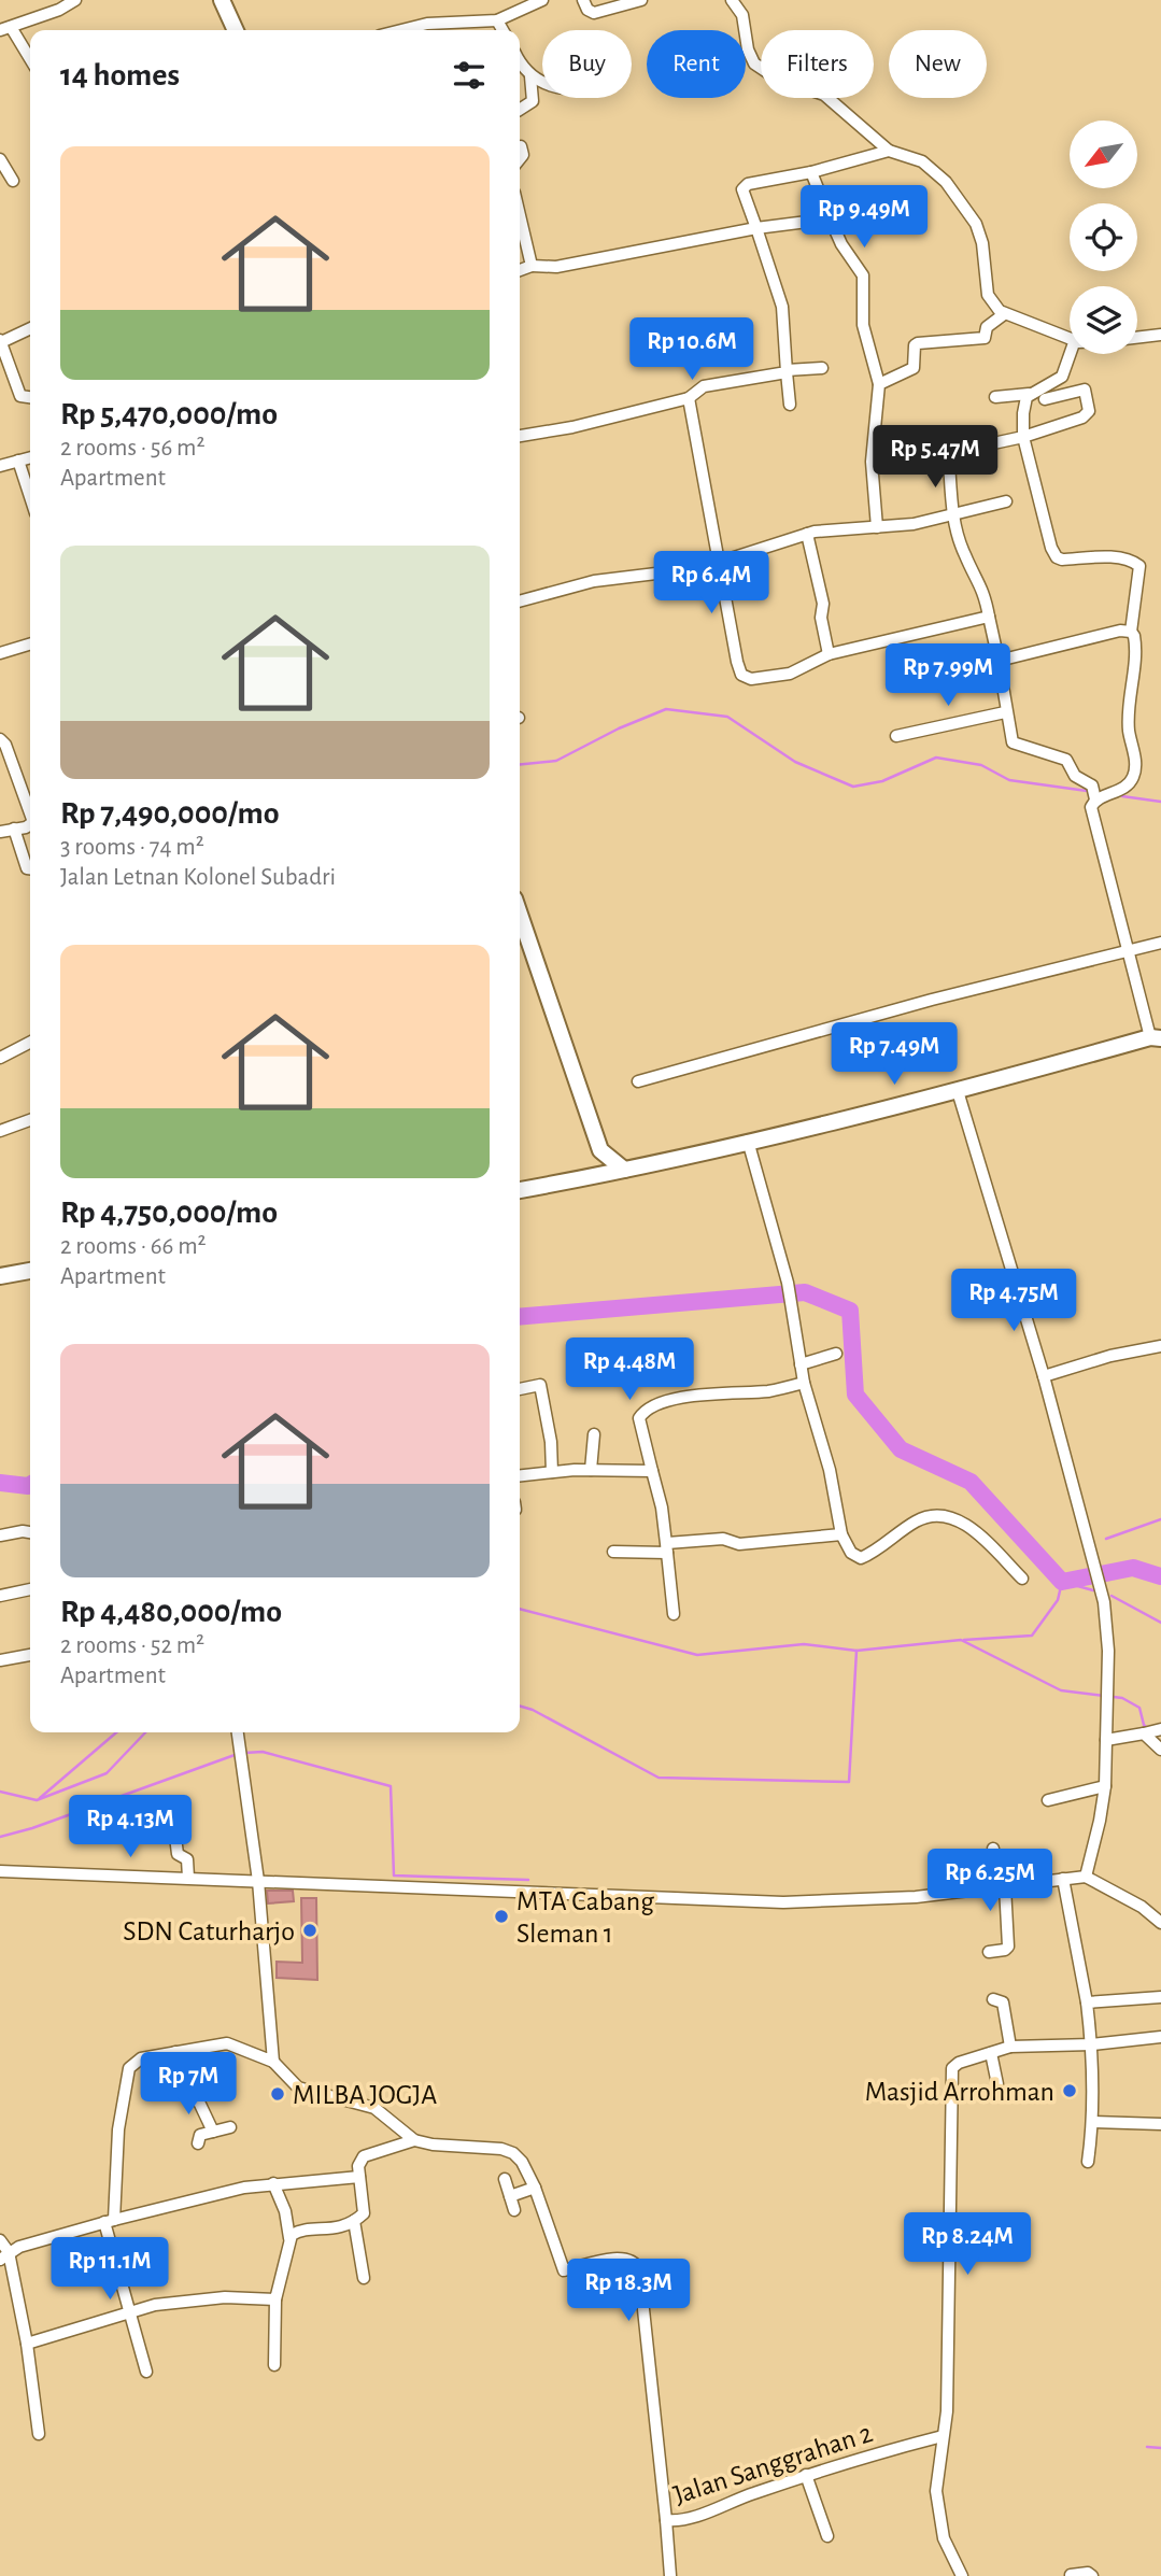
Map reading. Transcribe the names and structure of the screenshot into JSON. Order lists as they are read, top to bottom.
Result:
{
  "streets": {
    "street": ["Jalan Sanggrahan 2"]
  },
  "places": [
    "MTA Cabang Sleman 1",
    "SDN Caturharjo",
    "Masjid Arrohman",
    "MILBA JOGJA"
  ],
  "north": "bottom left",
  "page": {
    "chip": [
      "Buy",
      "Rent",
      "Filters",
      "New"
    ],
    "heading": "14 homes",
    "list": [
      {
        "name": "Rp 5,470,000/mo",
        "note": "2 rooms · 56 m² · Apartment"
      },
      {
        "name": "Rp 7,490,000/mo",
        "note": "3 rooms · 74 m² · Jalan Letnan Kolonel Subadri"
      },
      {
        "name": "Rp 4,750,000/mo",
        "note": "2 rooms · 66 m² · Apartment"
      },
      {
        "name": "Rp 4,480,000/mo",
        "note": "2 rooms · 52 m² · Apartment"
      }
    ],
    "price": [
      "Rp 9.49M",
      "Rp 10.6M",
      "Rp 5.47M",
      "Rp 6.4M",
      "Rp 7.99M",
      "Rp 7.49M",
      "Rp 4.75M",
      "Rp 4.48M",
      "Rp 4.13M",
      "Rp 6.25M",
      "Rp 7M",
      "Rp 8.24M",
      "Rp 11.1M",
      "Rp 18.3M"
    ]
  }
}
